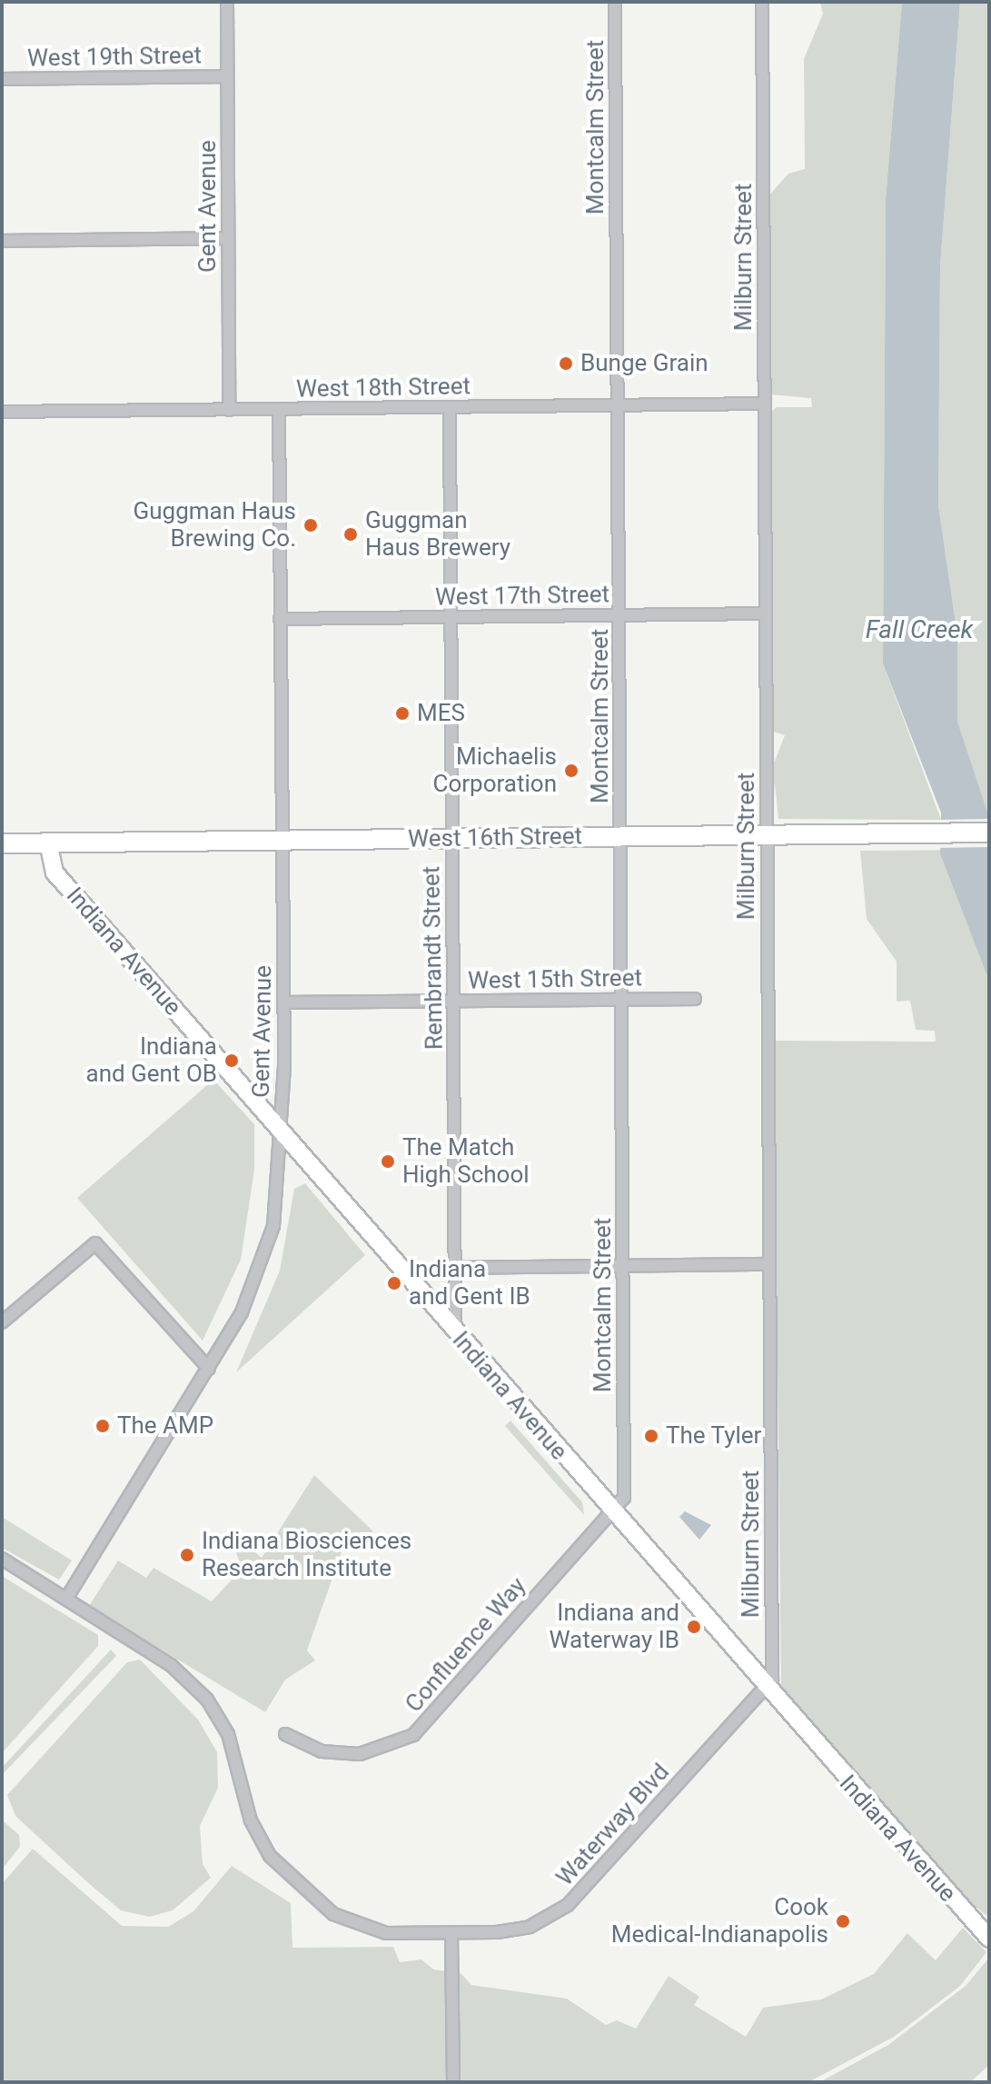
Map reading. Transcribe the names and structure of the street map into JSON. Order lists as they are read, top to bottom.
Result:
{
  "streets": {
    "main road": ["West 16th Street", "Indiana Avenue"],
    "street": [
      "West 19th Street",
      "Montcalm Street",
      "Gent Avenue",
      "Milburn Street",
      "West 18th Street",
      "West 17th Street",
      "Rembrandt Street",
      "West 15th Street",
      "Confluence Way",
      "Waterway Blvd"
    ]
  },
  "crossings": [
    ["West 19th Street", "Gent Avenue"],
    ["Montcalm Street", "West 18th Street"],
    ["Montcalm Street", "West 17th Street"],
    ["Montcalm Street", "West 16th Street"],
    ["Montcalm Street", "Indiana Avenue"],
    ["Montcalm Street", "West 15th Street"],
    ["Montcalm Street", "Confluence Way"],
    ["Gent Avenue", "West 18th Street"],
    ["Gent Avenue", "West 17th Street"],
    ["Gent Avenue", "West 16th Street"],
    ["Gent Avenue", "Indiana Avenue"],
    ["Gent Avenue", "West 15th Street"],
    ["Gent Avenue", "Waterway Blvd"],
    ["Milburn Street", "West 18th Street"],
    ["Milburn Street", "West 17th Street"],
    ["Milburn Street", "West 16th Street"],
    ["Milburn Street", "Indiana Avenue"],
    ["Milburn Street", "Waterway Blvd"],
    ["West 18th Street", "Rembrandt Street"],
    ["West 17th Street", "Rembrandt Street"],
    ["West 16th Street", "Indiana Avenue"],
    ["West 16th Street", "Rembrandt Street"],
    ["Indiana Avenue", "Rembrandt Street"],
    ["Indiana Avenue", "Confluence Way"],
    ["Indiana Avenue", "Waterway Blvd"],
    ["Rembrandt Street", "West 15th Street"]
  ],
  "water": ["Fall Creek"],
  "places": [
    "Bunge Grain",
    "Guggman Haus Brewing Co.",
    "Guggman Haus Brewery",
    "MES",
    "Michaelis Corporation",
    "Indiana and Gent OB",
    "The Match High School",
    "Indiana and Gent IB",
    "The AMP",
    "The Tyler",
    "Indiana Biosciences Research Institute",
    "Indiana and Waterway IB",
    "Cook Medical-Indianapolis"
  ]
}
